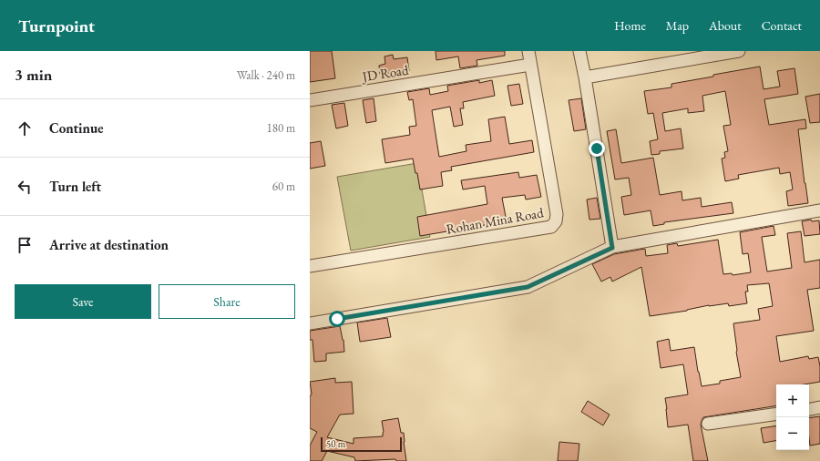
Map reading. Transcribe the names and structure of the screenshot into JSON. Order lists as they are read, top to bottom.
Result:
{
  "streets": {
    "street": ["JD Road", "Rohan Mina Road"]
  },
  "crossings": [
    ["JD Road", "Rohan Mina Road"]
  ],
  "scale_bar": "50 m",
  "page": {
    "header": "Turnpoint",
    "nav": [
      "Home",
      "Map",
      "About",
      "Contact"
    ],
    "heading": ["3 min", "Walk · 240 m"],
    "list": [
      ["Continue", "180 m"],
      ["Turn left", "60 m"],
      "Arrive at destination"
    ],
    "buttons": ["Save", "Share"],
    "map_buttons": ["+", "−"],
    "scale": "50 m"
  }
}
